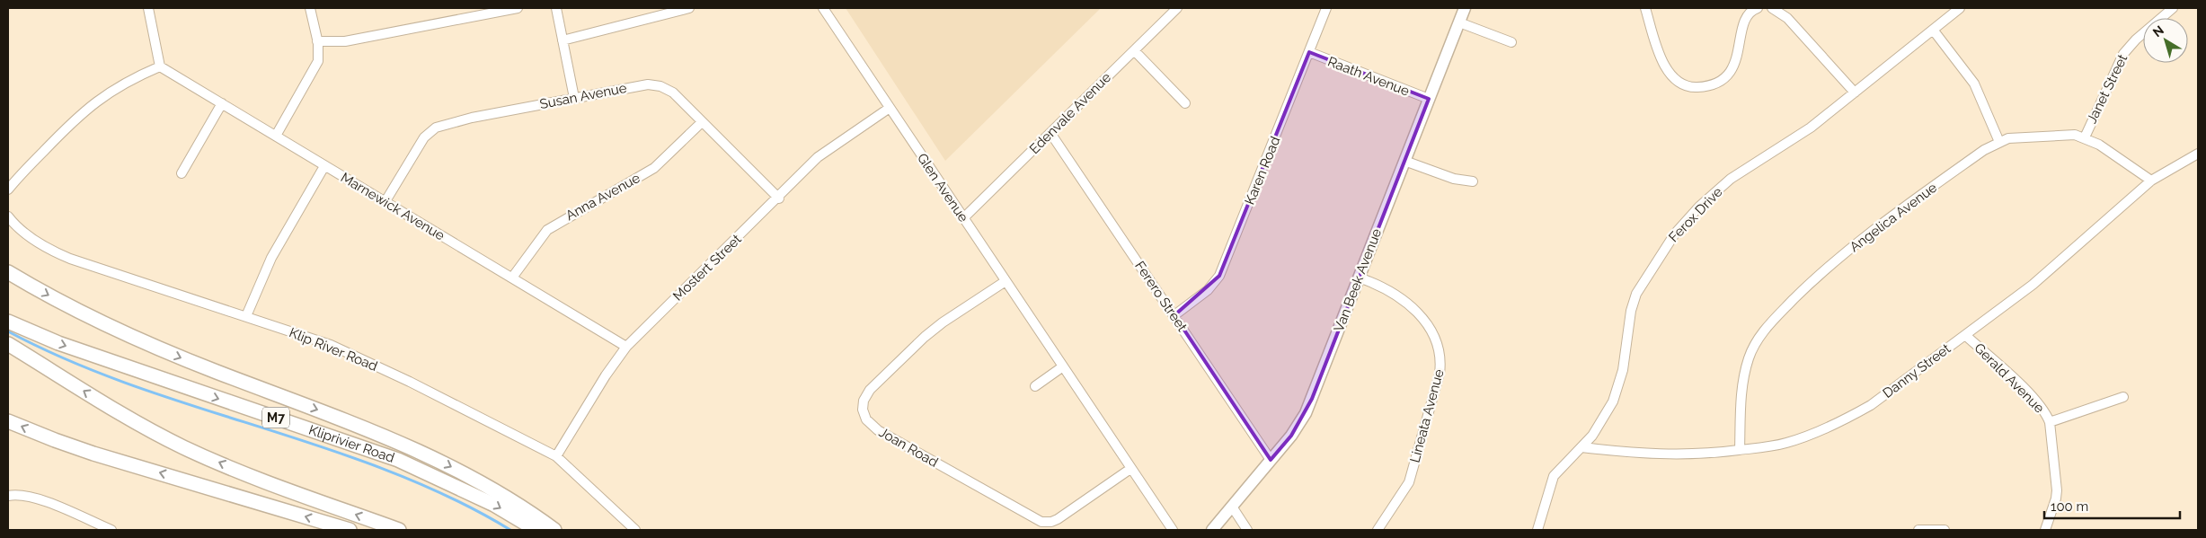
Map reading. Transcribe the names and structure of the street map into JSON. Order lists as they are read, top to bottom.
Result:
{
  "streets": {
    "main road": ["M7", "Kliprivier Road"],
    "street": [
      "Raath Avenue",
      "Janet Street",
      "Susan Avenue",
      "Edenvale Avenue",
      "Karen Road",
      "Glen Avenue",
      "Anna Avenue",
      "Marnewick Avenue",
      "Ferox Drive",
      "Angelica Avenue",
      "Mostert Street",
      "Van Beek Avenue",
      "Ferero Street",
      "Klip River Road",
      "Danny Street",
      "Gerald Avenue",
      "Lineata Avenue",
      "Joan Road"
    ]
  },
  "crossings": [
    ["Raath Avenue", "Karen Road"],
    ["Raath Avenue", "Van Beek Avenue"],
    ["Janet Street", "Angelica Avenue"],
    ["Susan Avenue", "Anna Avenue"],
    ["Susan Avenue", "Marnewick Avenue"],
    ["Susan Avenue", "Mostert Street"],
    ["Edenvale Avenue", "Glen Avenue"],
    ["Edenvale Avenue", "Ferero Street"],
    ["Karen Road", "Ferero Street"],
    ["Glen Avenue", "Mostert Street"],
    ["Glen Avenue", "Joan Road"],
    ["Anna Avenue", "Marnewick Avenue"],
    ["Marnewick Avenue", "Mostert Street"],
    ["Ferox Drive", "Danny Street"],
    ["Angelica Avenue", "Danny Street"],
    ["Mostert Street", "Klip River Road"],
    ["Van Beek Avenue", "Ferero Street"],
    ["Van Beek Avenue", "Lineata Avenue"],
    ["Danny Street", "Gerald Avenue"]
  ],
  "scale_bar": "100 m",
  "north": "top left"
}
